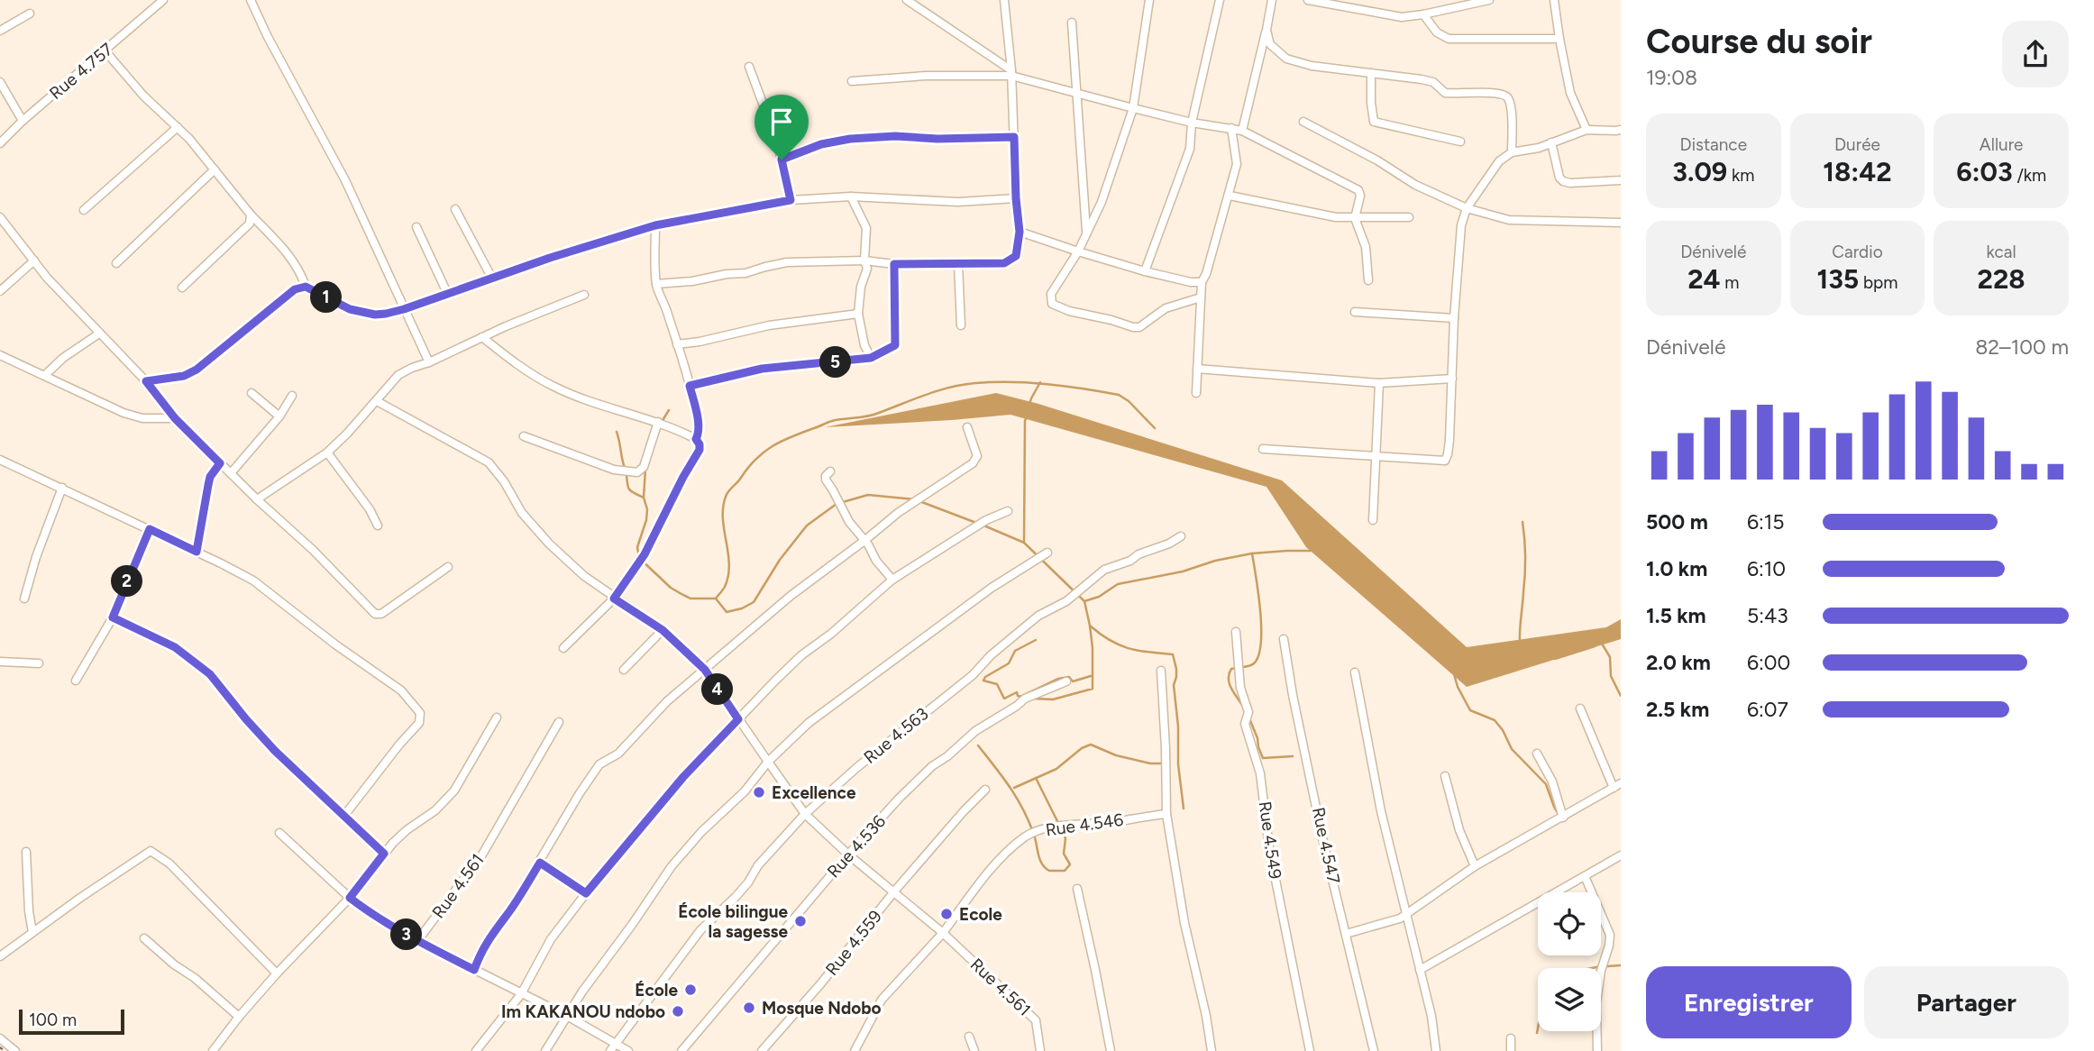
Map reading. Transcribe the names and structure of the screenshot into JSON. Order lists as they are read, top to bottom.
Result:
{
  "streets": {
    "street": [
      "Rue 4.757",
      "Rue 4.563",
      "Rue 4.546",
      "Rue 4.549",
      "Rue 4.547",
      "Rue 4.536",
      "Rue 4.561",
      "Rue 4.559"
    ]
  },
  "crossings": [
    ["Rue 4.546", "Rue 4.561"]
  ],
  "places": [
    "Excellence",
    "Ecole",
    "École bilingue la sagesse",
    "École",
    "Mosque Ndobo",
    "Im KAKANOU ndobo"
  ],
  "scale_bar": "100 m",
  "page": {
    "heading": ["Course du soir", "19:08"],
    "stats": [
      ["Distance", "3.09 km"],
      ["Durée", "18:42"],
      ["Allure", "6:03 /km"],
      ["Dénivelé", "24 m"],
      ["Cardio", "135 bpm"],
      ["kcal", "228"]
    ],
    "pins": [
      "1",
      "5",
      "2",
      "4",
      "3"
    ],
    "chart": ["Dénivelé", "82–100 m"],
    "list": [
      {
        "name": "500 m",
        "note": "6:15"
      },
      {
        "name": "1.0 km",
        "note": "6:10"
      },
      {
        "name": "1.5 km",
        "note": "5:43"
      },
      {
        "name": "2.0 km",
        "note": "6:00"
      },
      {
        "name": "2.5 km",
        "note": "6:07"
      }
    ],
    "buttons": ["Enregistrer", "Partager"],
    "scale": "100 m"
  }
}
